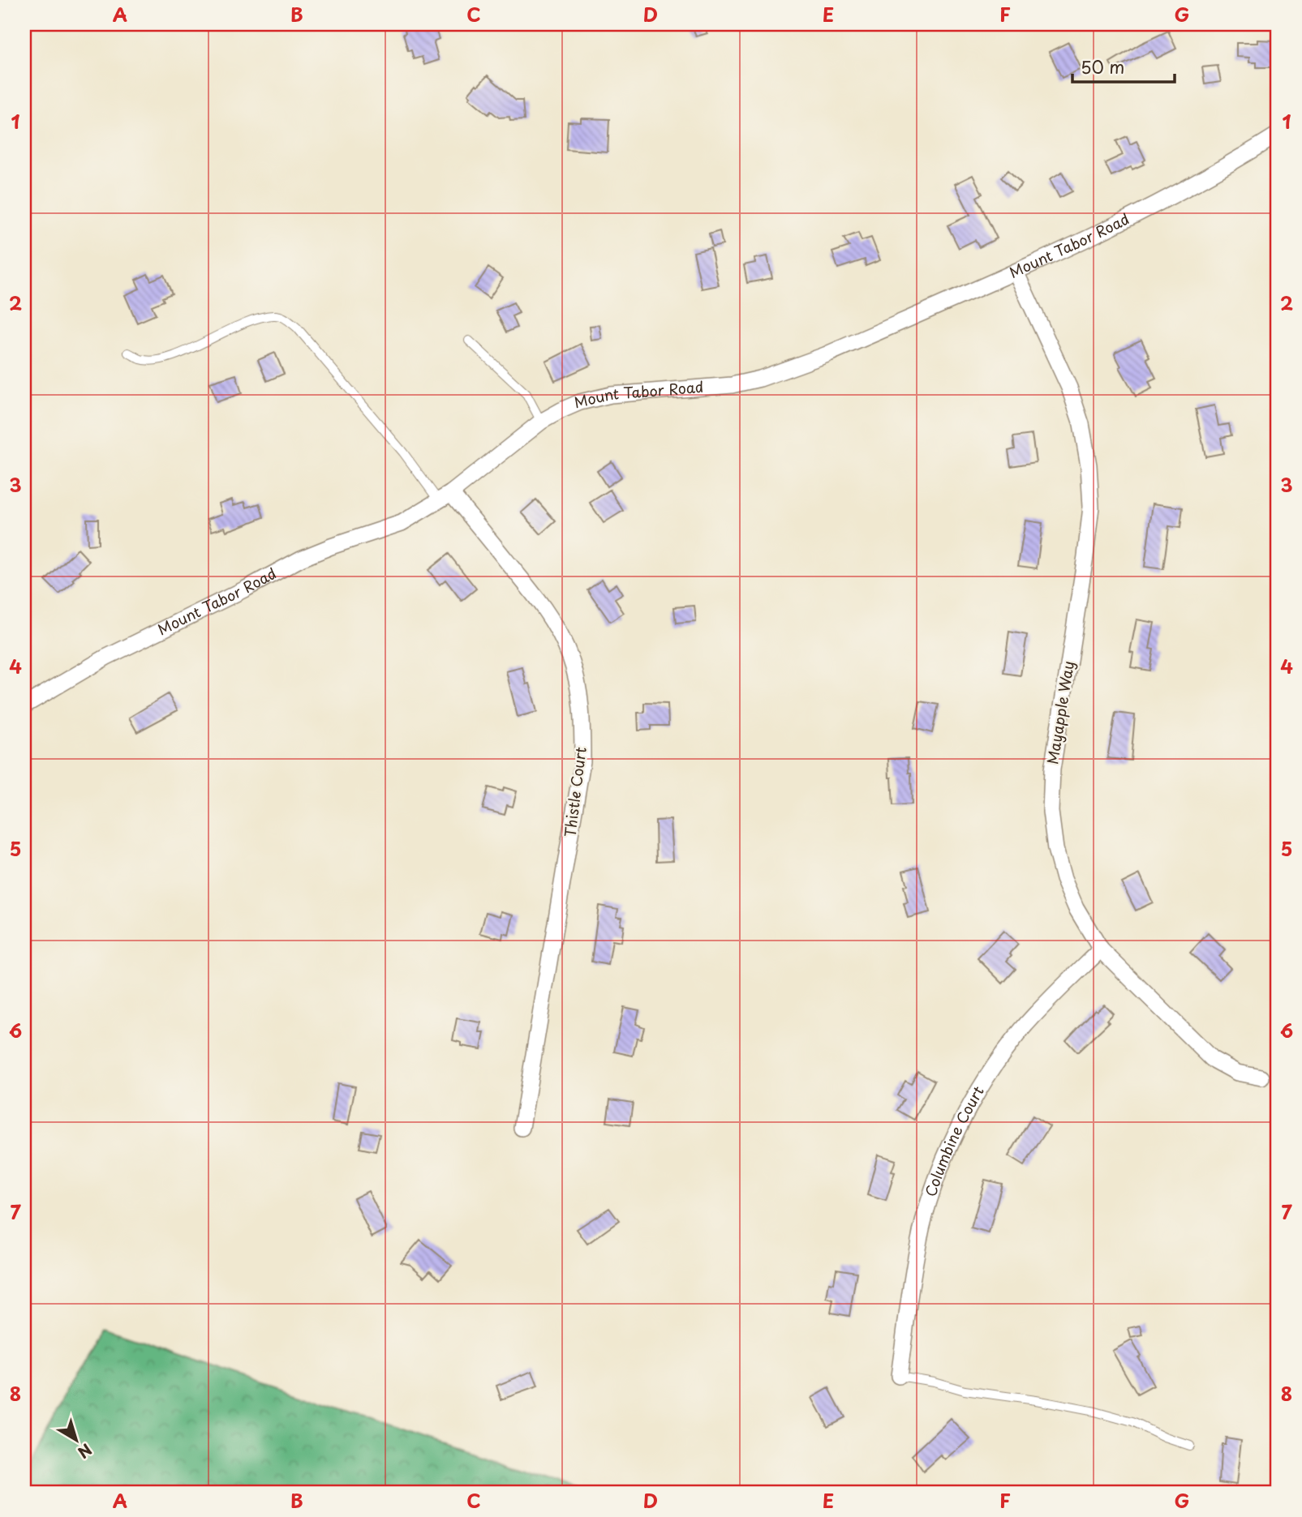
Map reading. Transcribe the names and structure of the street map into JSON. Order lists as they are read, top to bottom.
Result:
{
  "streets": {
    "street": [
      "Mount Tabor Road",
      "Mayapple Way",
      "Thistle Court",
      "Columbine Court"
    ]
  },
  "crossings": [
    ["Mount Tabor Road", "Mayapple Way"],
    ["Mount Tabor Road", "Thistle Court"],
    ["Mayapple Way", "Columbine Court"]
  ],
  "scale_bar": "50 m",
  "north": "bottom right",
  "grid": {
    "columns": [
      "A",
      "B",
      "C",
      "D",
      "E",
      "F",
      "G"
    ],
    "rows": [
      "1",
      "2",
      "3",
      "4",
      "5",
      "6",
      "7",
      "8"
    ]
  }
}
